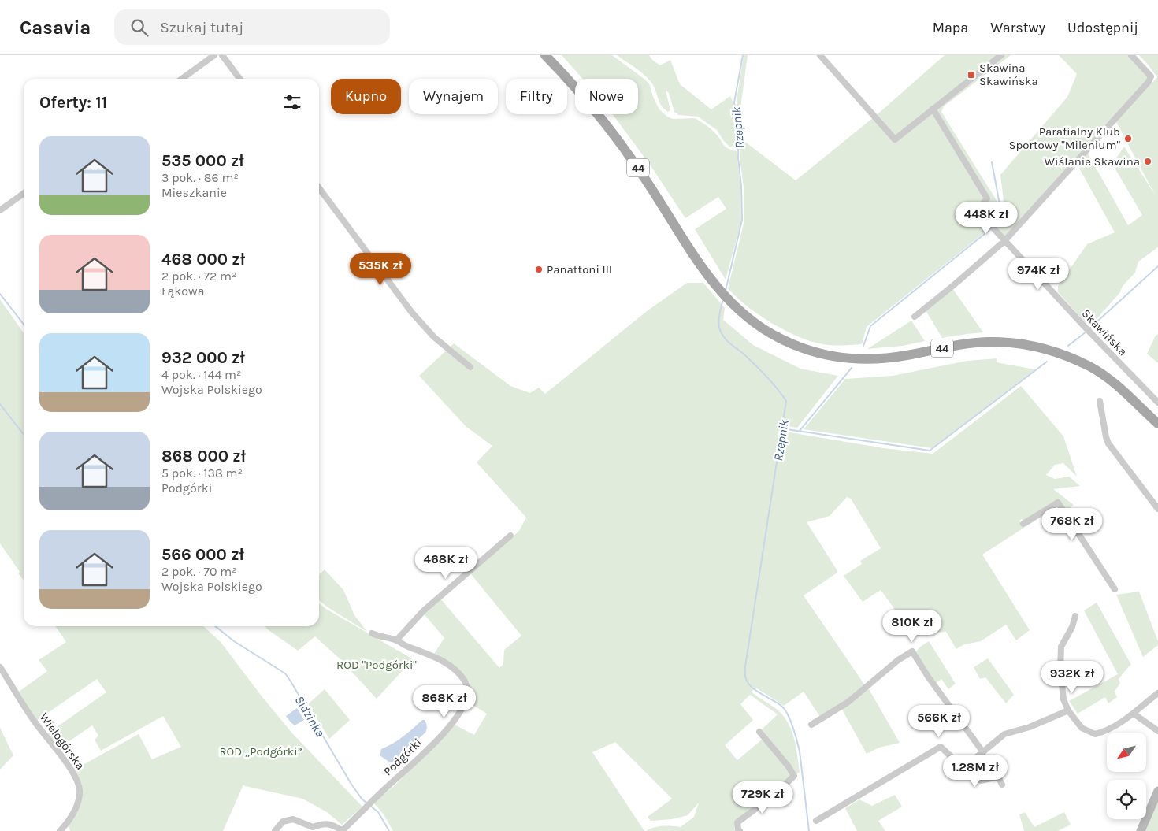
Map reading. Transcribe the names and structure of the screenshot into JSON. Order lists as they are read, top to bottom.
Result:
{
  "streets": {
    "main road": ["44"],
    "street": ["Skawińska", "Wielogórska", "Podgórki"]
  },
  "water": ["Rzepnik", "Sidzinka"],
  "parks": ["ROD \"Podgórki\"", "ROD „Podgórki”"],
  "places": {
    "transit": ["Skawina Skawińska"],
    "other": ["Parafialny Klub Sportowy \"Milenium\"", "Wiślanie Skawina", "Panattoni III"]
  },
  "north": "bottom left",
  "page": {
    "header": "Casavia",
    "search": "Szukaj tutaj",
    "nav": ["Mapa", "Warstwy", "Udostępnij"],
    "chip": [
      "Kupno",
      "Wynajem",
      "Filtry",
      "Nowe"
    ],
    "heading": "Oferty: 11",
    "list": [
      {
        "name": "535 000 zł",
        "note": "3 pok. · 86 m² · Mieszkanie"
      },
      {
        "name": "468 000 zł",
        "note": "2 pok. · 72 m² · Łąkowa"
      },
      {
        "name": "932 000 zł",
        "note": "4 pok. · 144 m² · Wojska Polskiego"
      },
      {
        "name": "868 000 zł",
        "note": "5 pok. · 138 m² · Podgórki"
      },
      {
        "name": "566 000 zł",
        "note": "2 pok. · 70 m² · Wojska Polskiego"
      }
    ],
    "price": [
      "448K zł",
      "535K zł",
      "974K zł",
      "768K zł",
      "468K zł",
      "810K zł",
      "932K zł",
      "868K zł",
      "566K zł",
      "1.28M zł",
      "729K zł"
    ]
  }
}
